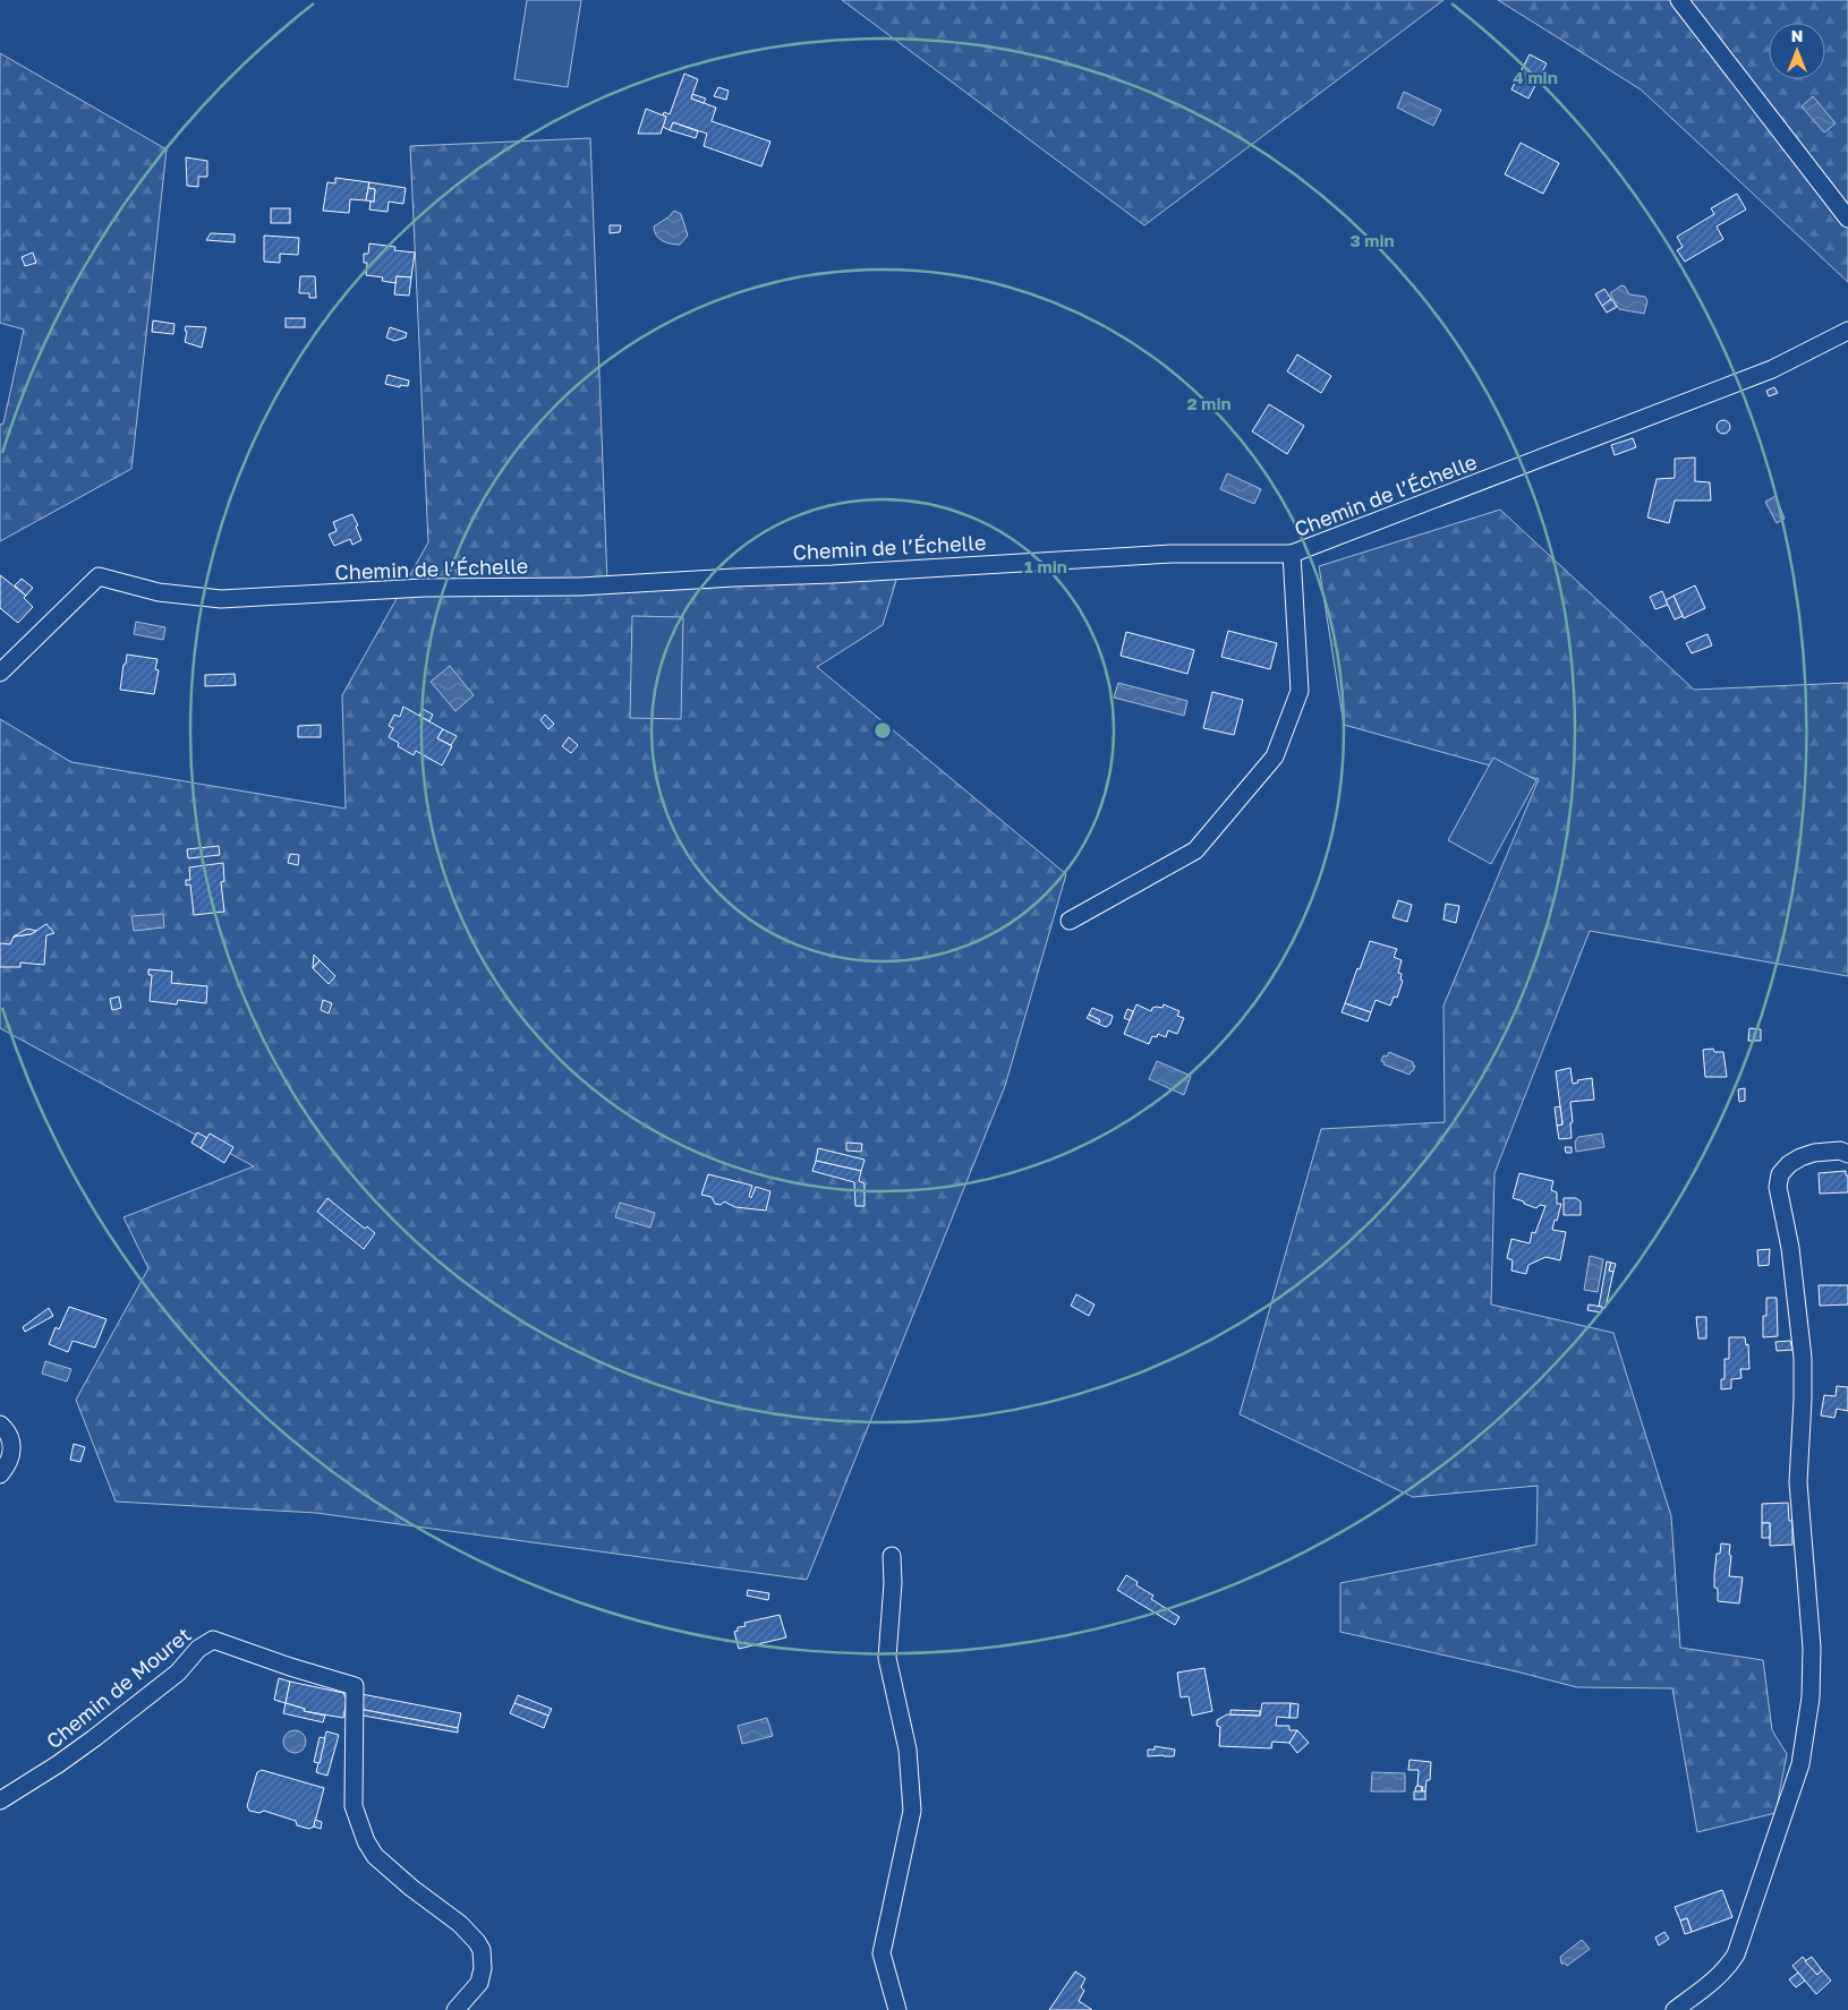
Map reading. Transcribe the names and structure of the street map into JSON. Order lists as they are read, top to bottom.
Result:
{
  "streets": {
    "street": ["Chemin de l’Échelle", "Chemin de Mouret"]
  },
  "north": "top",
  "rings": [
    "4 min",
    "3 min",
    "2 min",
    "1 min"
  ]
}
